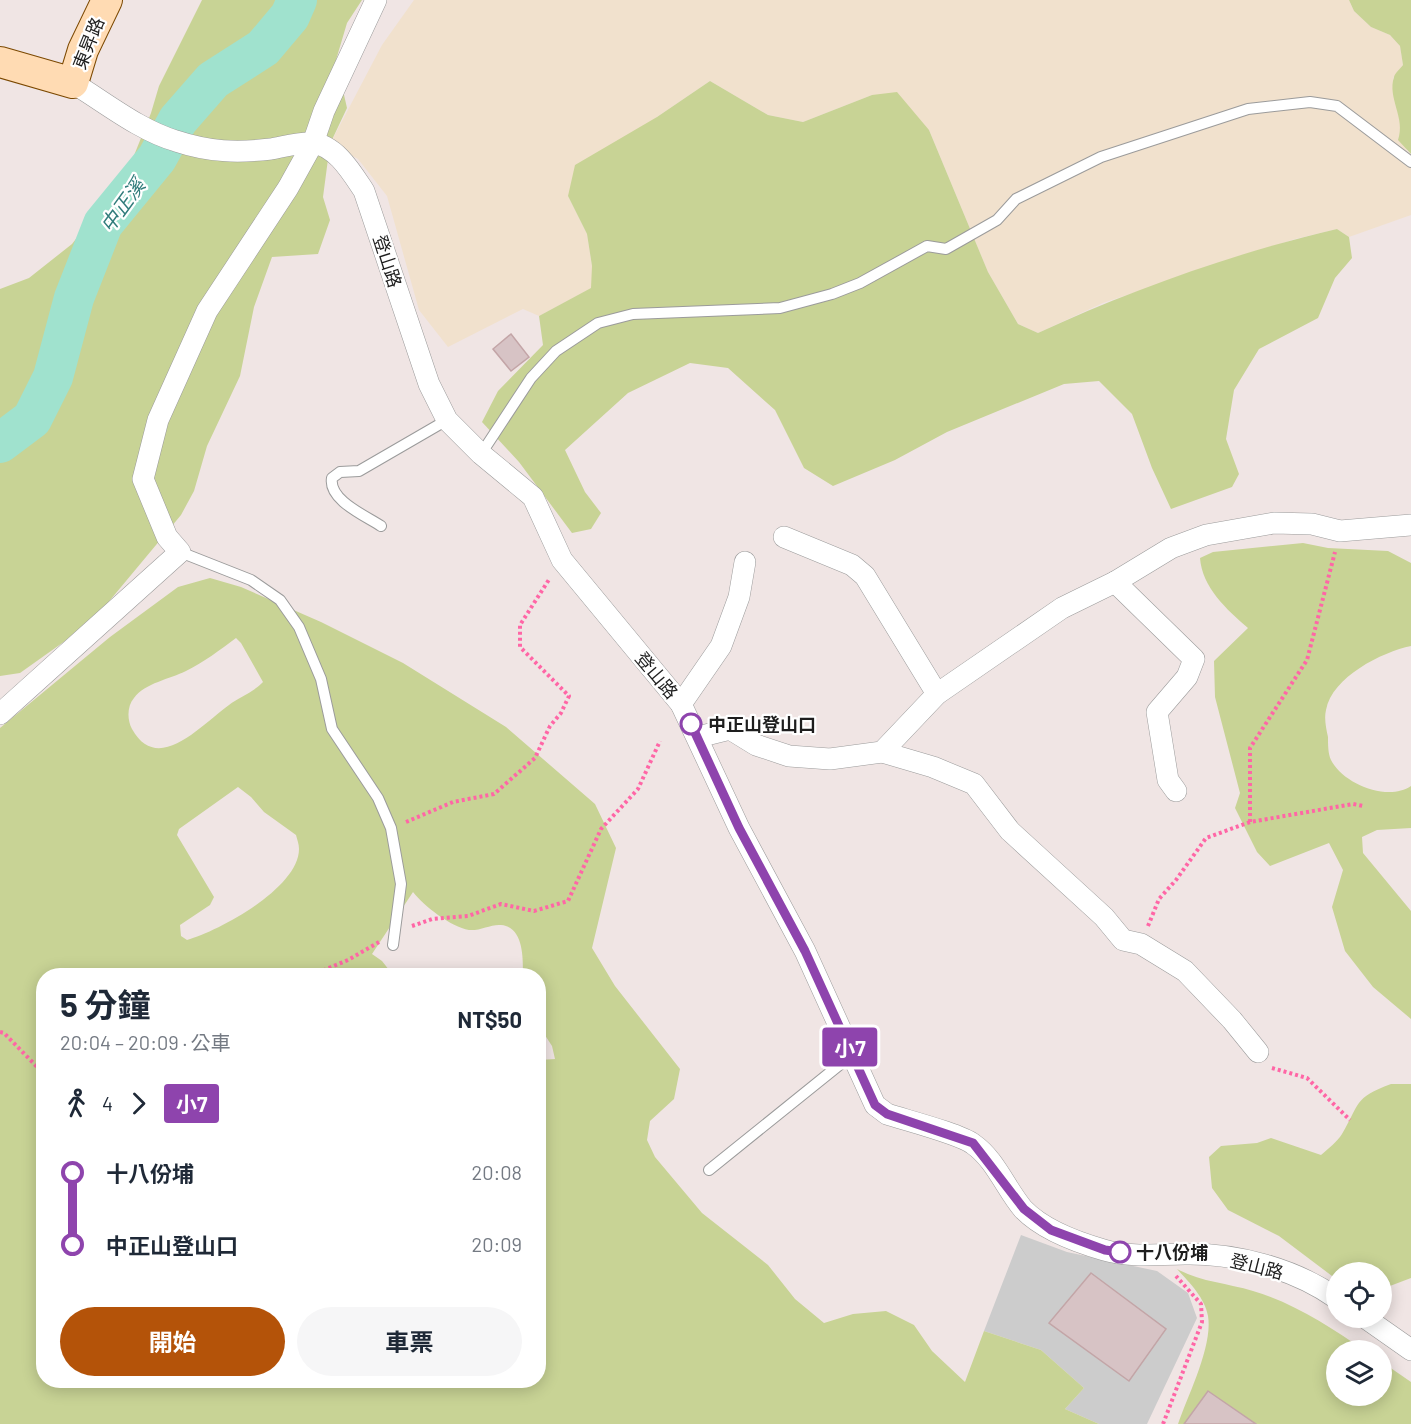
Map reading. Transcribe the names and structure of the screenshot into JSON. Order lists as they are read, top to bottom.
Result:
{
  "streets": {
    "street": ["東昇路", "登山路"]
  },
  "water": ["中正溪"],
  "places": ["中正山登山口", "十八份埔"],
  "lines": ["bus line 小7"],
  "page": {
    "on_map": "小7",
    "heading": ["5 分鐘", "20:04 – 20:09 · 公車", "NT$50"],
    "legs": ["4", "小7"],
    "list": [
      {
        "name": "十八份埔",
        "value": "20:08"
      },
      {
        "name": "中正山登山口",
        "value": "20:09"
      }
    ],
    "buttons": ["開始", "車票"]
  }
}
